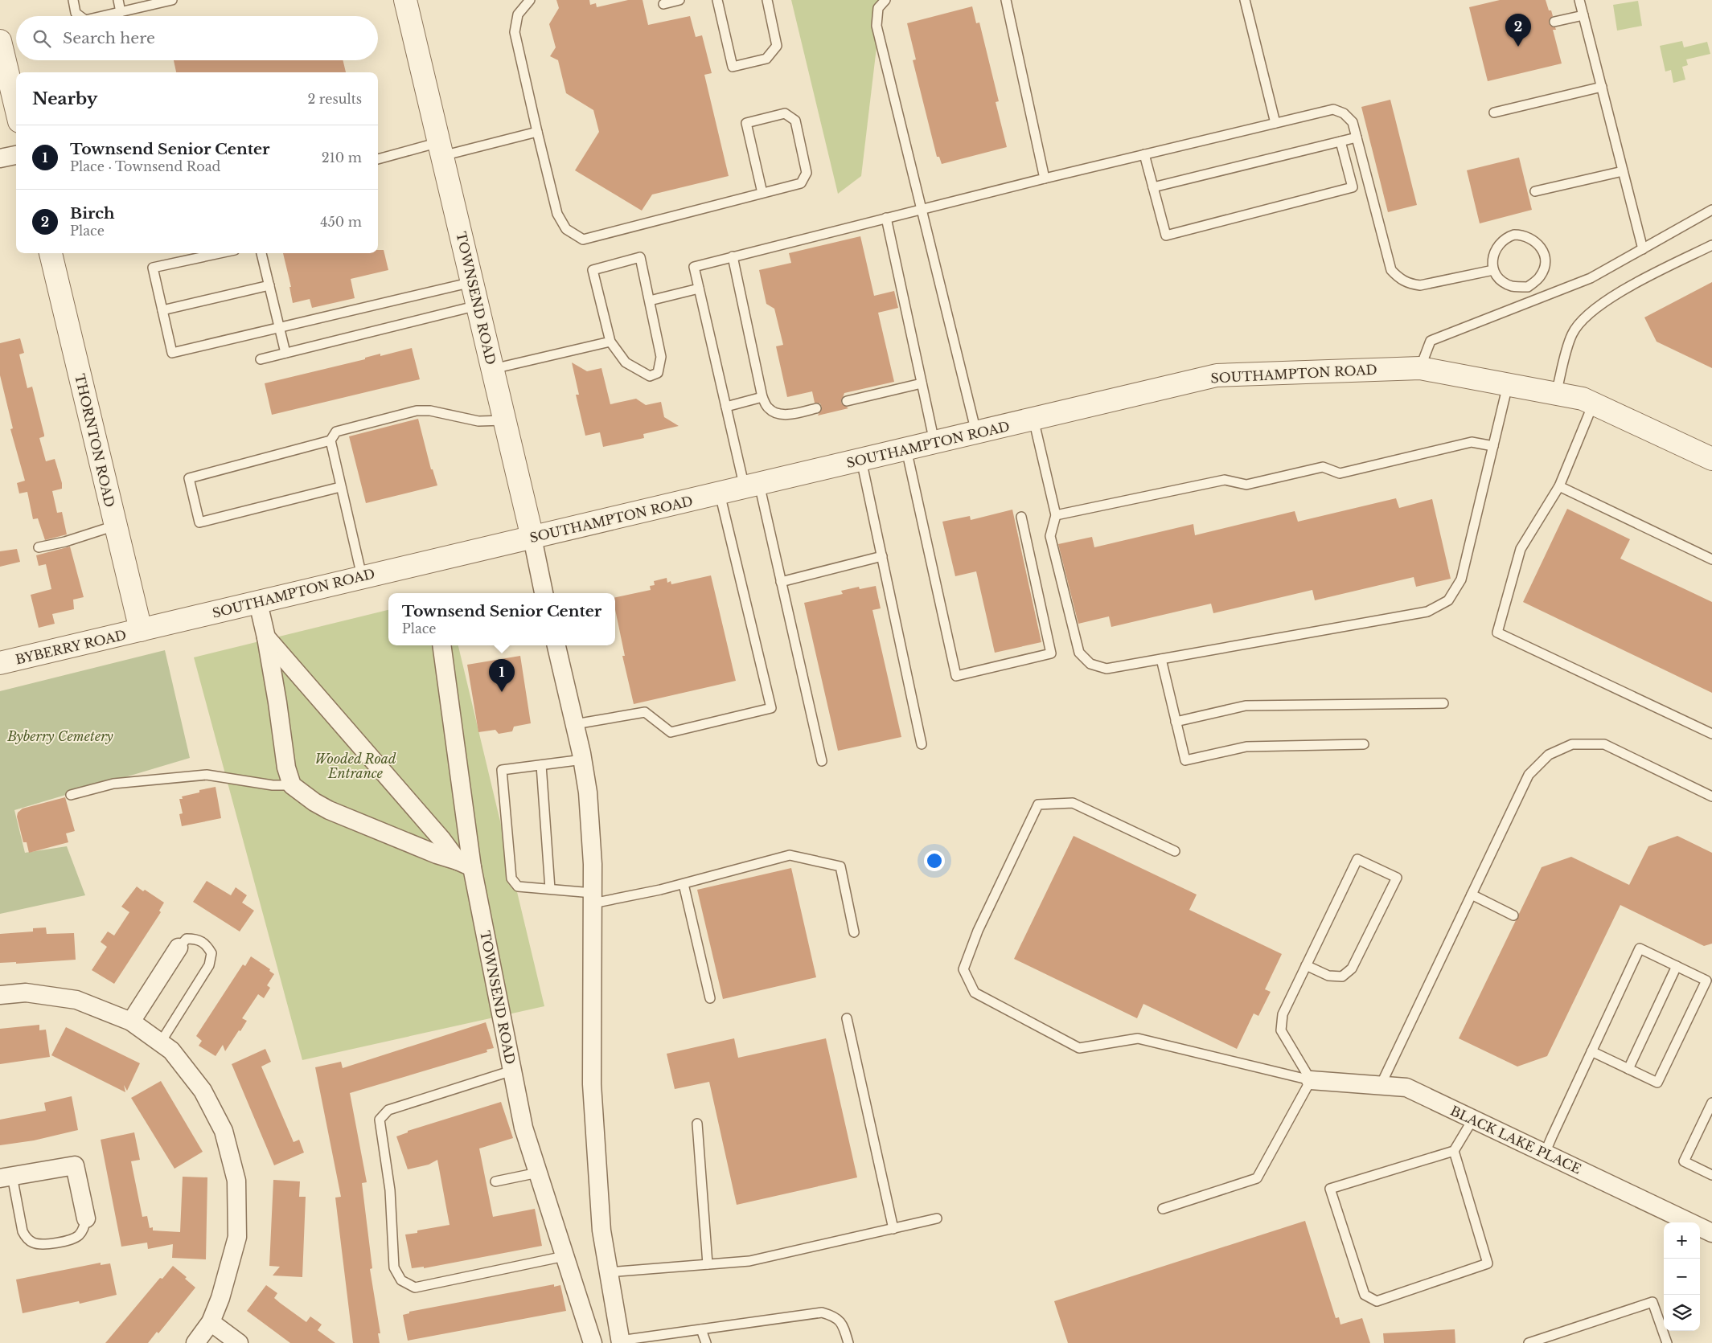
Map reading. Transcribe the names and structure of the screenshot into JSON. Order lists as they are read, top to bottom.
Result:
{
  "streets": {
    "street": [
      "TOWNSEND ROAD",
      "SOUTHAMPTON ROAD",
      "THORNTON ROAD",
      "BYBERRY ROAD",
      "BLACK LAKE PLACE"
    ]
  },
  "crossings": [
    ["TOWNSEND ROAD", "SOUTHAMPTON ROAD"],
    ["SOUTHAMPTON ROAD", "THORNTON ROAD"],
    ["SOUTHAMPTON ROAD", "BYBERRY ROAD"],
    ["THORNTON ROAD", "BYBERRY ROAD"]
  ],
  "parks": ["Byberry Cemetery", "Wooded Road Entrance"],
  "page": {
    "pins": ["2", "1"],
    "search": "Search here",
    "heading": ["Nearby", "2 results"],
    "list": [
      {
        "mark": "1",
        "name": "Townsend Senior Center",
        "note": "Place · Townsend Road",
        "value": "210 m"
      },
      {
        "mark": "2",
        "name": "Birch",
        "note": "Place",
        "value": "450 m"
      }
    ],
    "popup": ["Townsend Senior Center", "Place"],
    "map_buttons": ["+", "−"]
  }
}
